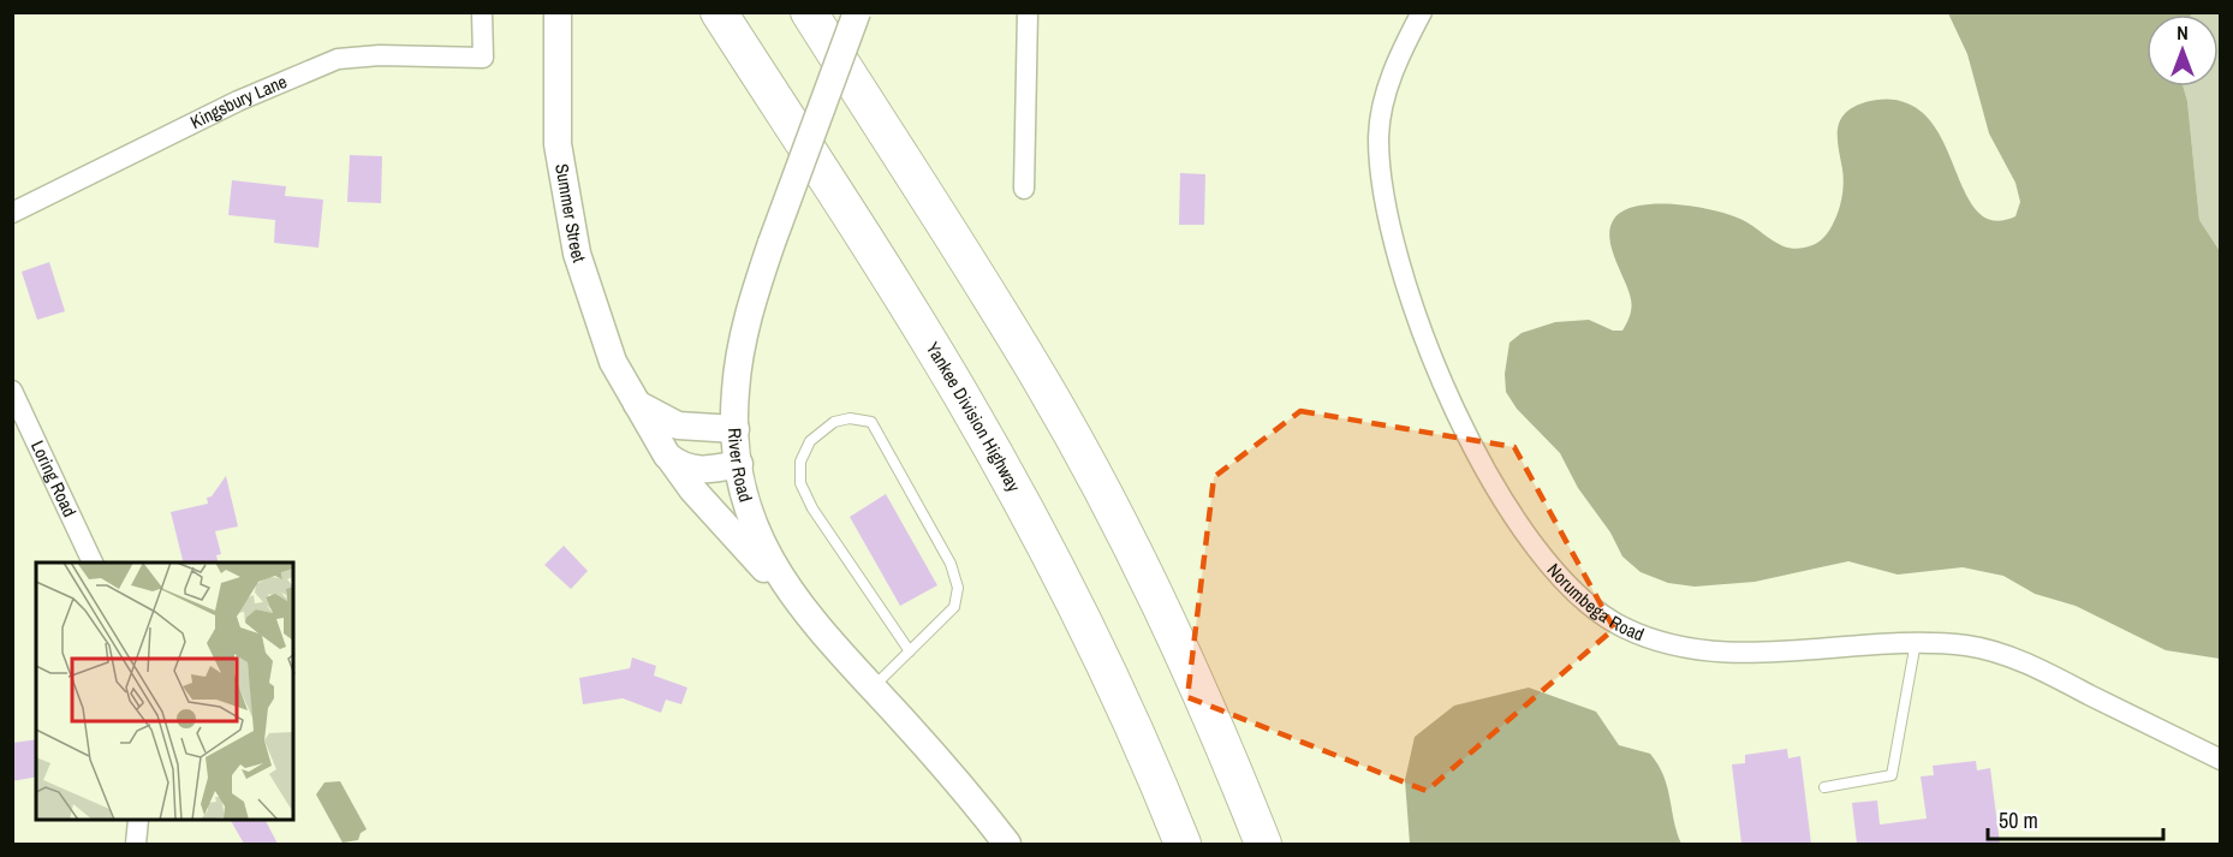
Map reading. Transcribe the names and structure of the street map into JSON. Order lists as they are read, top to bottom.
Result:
{
  "streets": {
    "highway": ["Yankee Division Highway"],
    "main road": ["Summer Street", "River Road"],
    "street": ["Kingsbury Lane", "Loring Road", "Norumbega Road"]
  },
  "crossings": [
    ["Summer Street", "River Road"]
  ],
  "scale_bar": "50 m",
  "north": "top"
}
